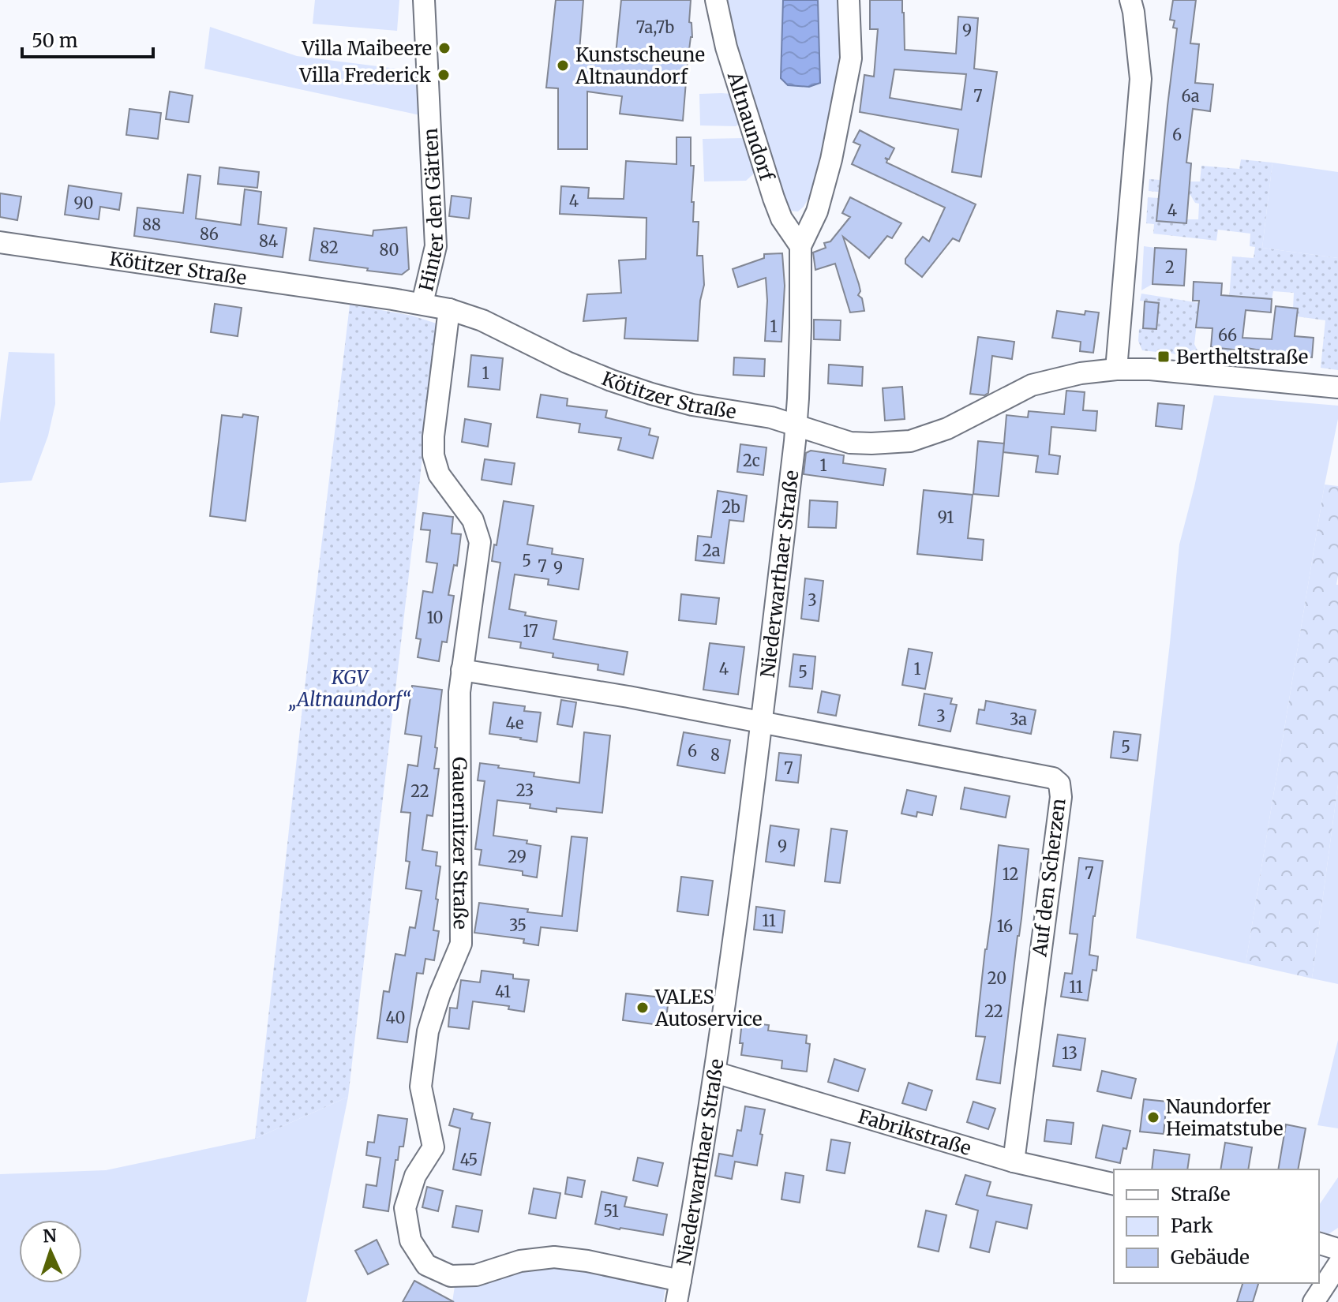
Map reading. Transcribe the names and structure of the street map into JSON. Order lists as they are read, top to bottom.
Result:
{
  "streets": {
    "street": [
      "Altnaundorf",
      "Hinter den Gärten",
      "Kötitzer Straße",
      "Niederwarthaer Straße",
      "Gauernitzer Straße",
      "Auf den Scherzen",
      "Fabrikstraße"
    ]
  },
  "crossings": [
    ["Hinter den Gärten", "Kötitzer Straße"],
    ["Kötitzer Straße", "Niederwarthaer Straße"],
    ["Kötitzer Straße", "Gauernitzer Straße"],
    ["Niederwarthaer Straße", "Gauernitzer Straße"],
    ["Niederwarthaer Straße", "Auf den Scherzen"],
    ["Niederwarthaer Straße", "Fabrikstraße"],
    ["Auf den Scherzen", "Fabrikstraße"]
  ],
  "parks": ["KGV „Altnaundorf“"],
  "places": {
    "other": [
      "Villa Maibeere",
      "Kunstscheune Altnaundorf",
      "Villa Frederick",
      "VALES Autoservice",
      "Naundorfer Heimatstube"
    ],
    "transit": ["Bertheltstraße"]
  },
  "house_numbers": [
    "7a,7b",
    "9",
    "7",
    "6a",
    "6",
    "4",
    "90",
    "4",
    "88",
    "86",
    "84",
    "82",
    "80",
    "2",
    "1",
    "66",
    "1",
    "2c",
    "1",
    "2b",
    "91",
    "2a",
    "5",
    "7",
    "9",
    "3",
    "10",
    "17",
    "4",
    "1",
    "5",
    "3",
    "3a",
    "4e",
    "5",
    "6",
    "8",
    "7",
    "23",
    "22",
    "9",
    "29",
    "7",
    "12",
    "11",
    "35",
    "16",
    "20",
    "11",
    "41",
    "22",
    "40",
    "13",
    "45",
    "51"
  ],
  "legend": ["Straße", "Park", "Gebäude"],
  "scale_bar": "50 m",
  "north": "top"
}
